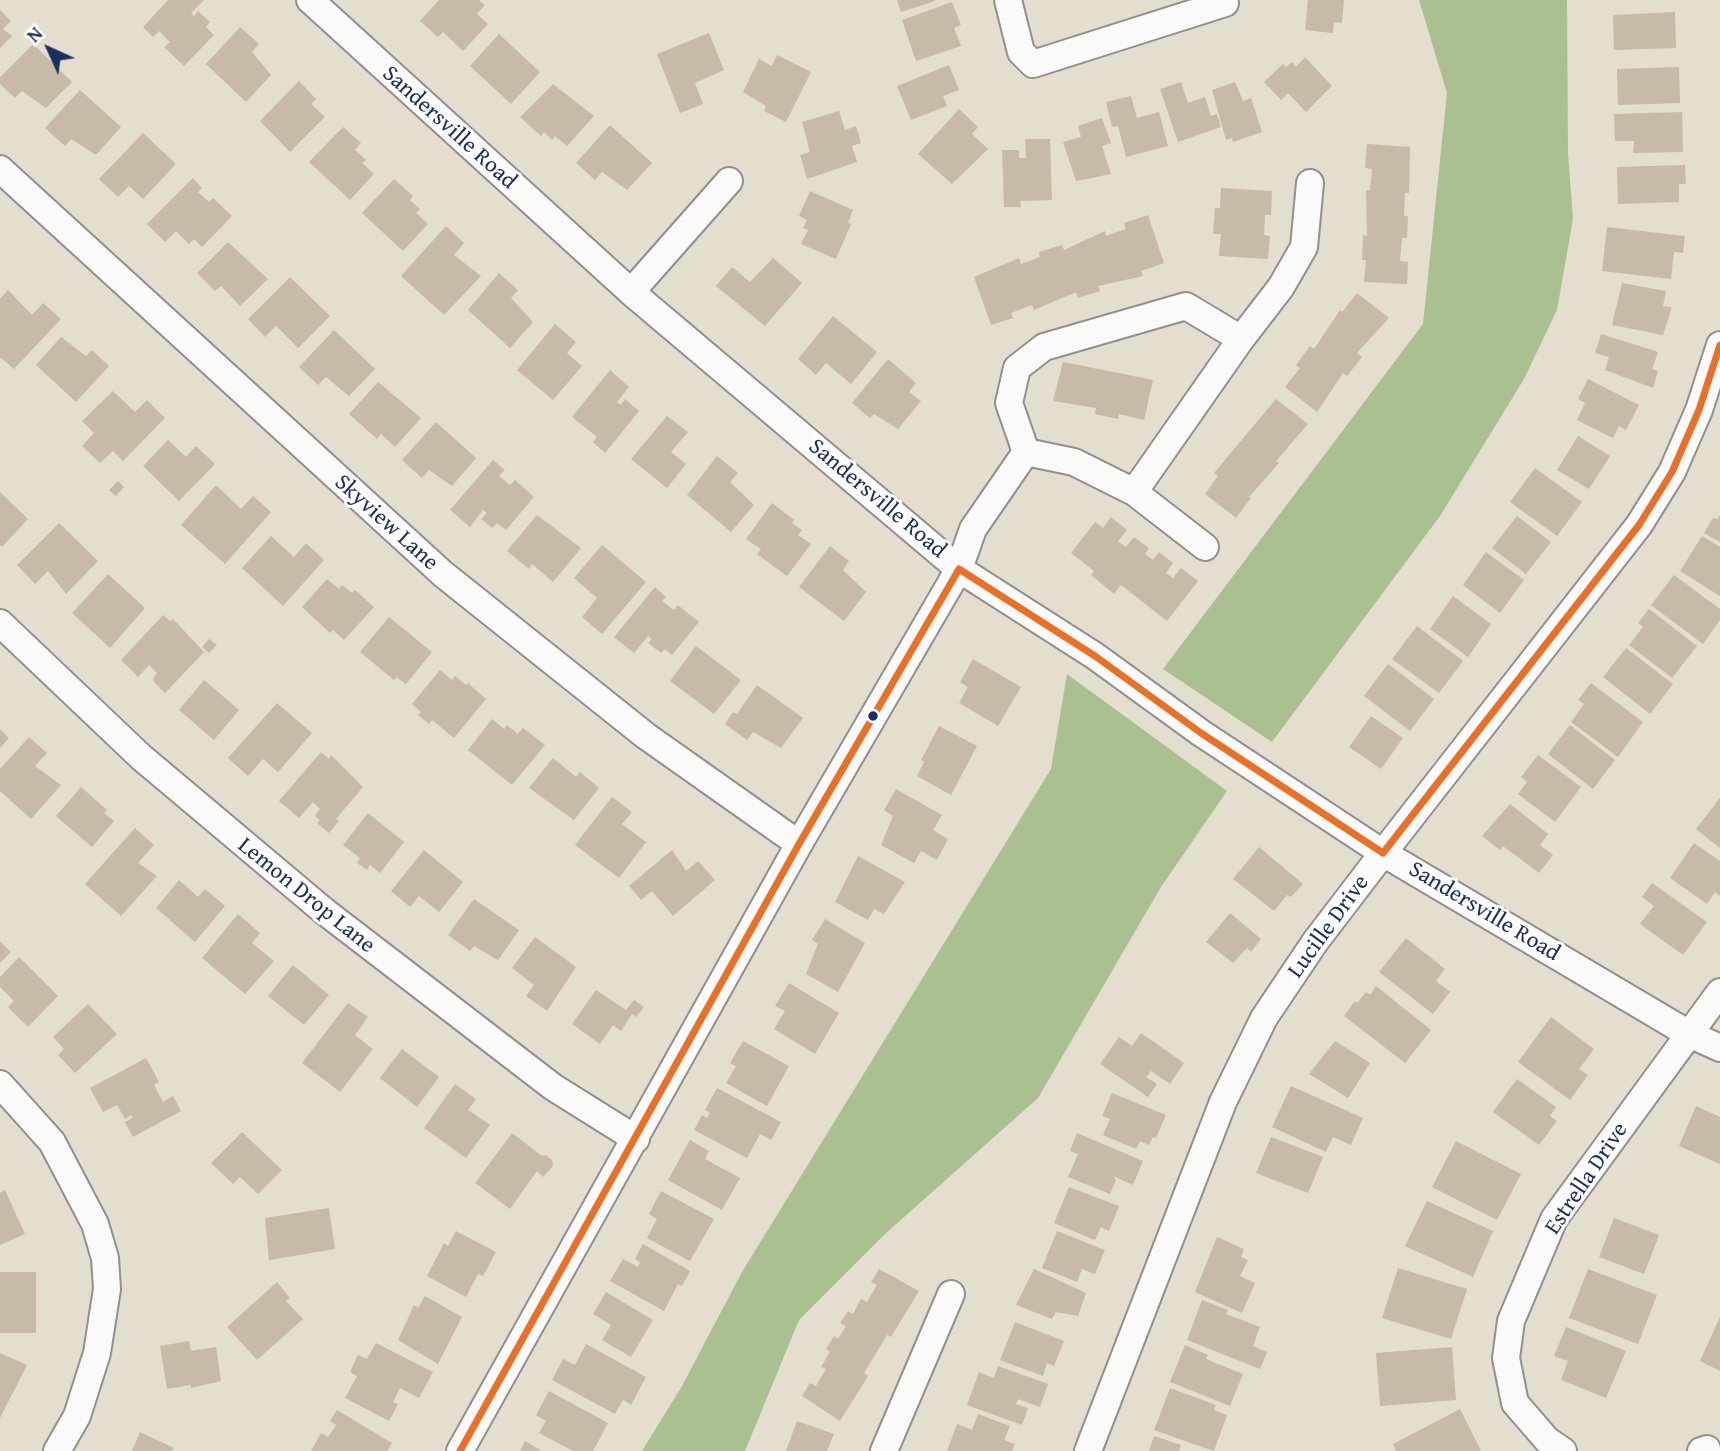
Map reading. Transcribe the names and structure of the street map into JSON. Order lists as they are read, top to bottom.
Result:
{
  "streets": {
    "street": [
      "Sandersville Road",
      "Skyview Lane",
      "Lemon Drop Lane",
      "Lucille Drive",
      "Estrella Drive"
    ]
  },
  "crossings": [
    ["Sandersville Road", "Lucille Drive"],
    ["Sandersville Road", "Estrella Drive"]
  ],
  "north": "top left"
}
